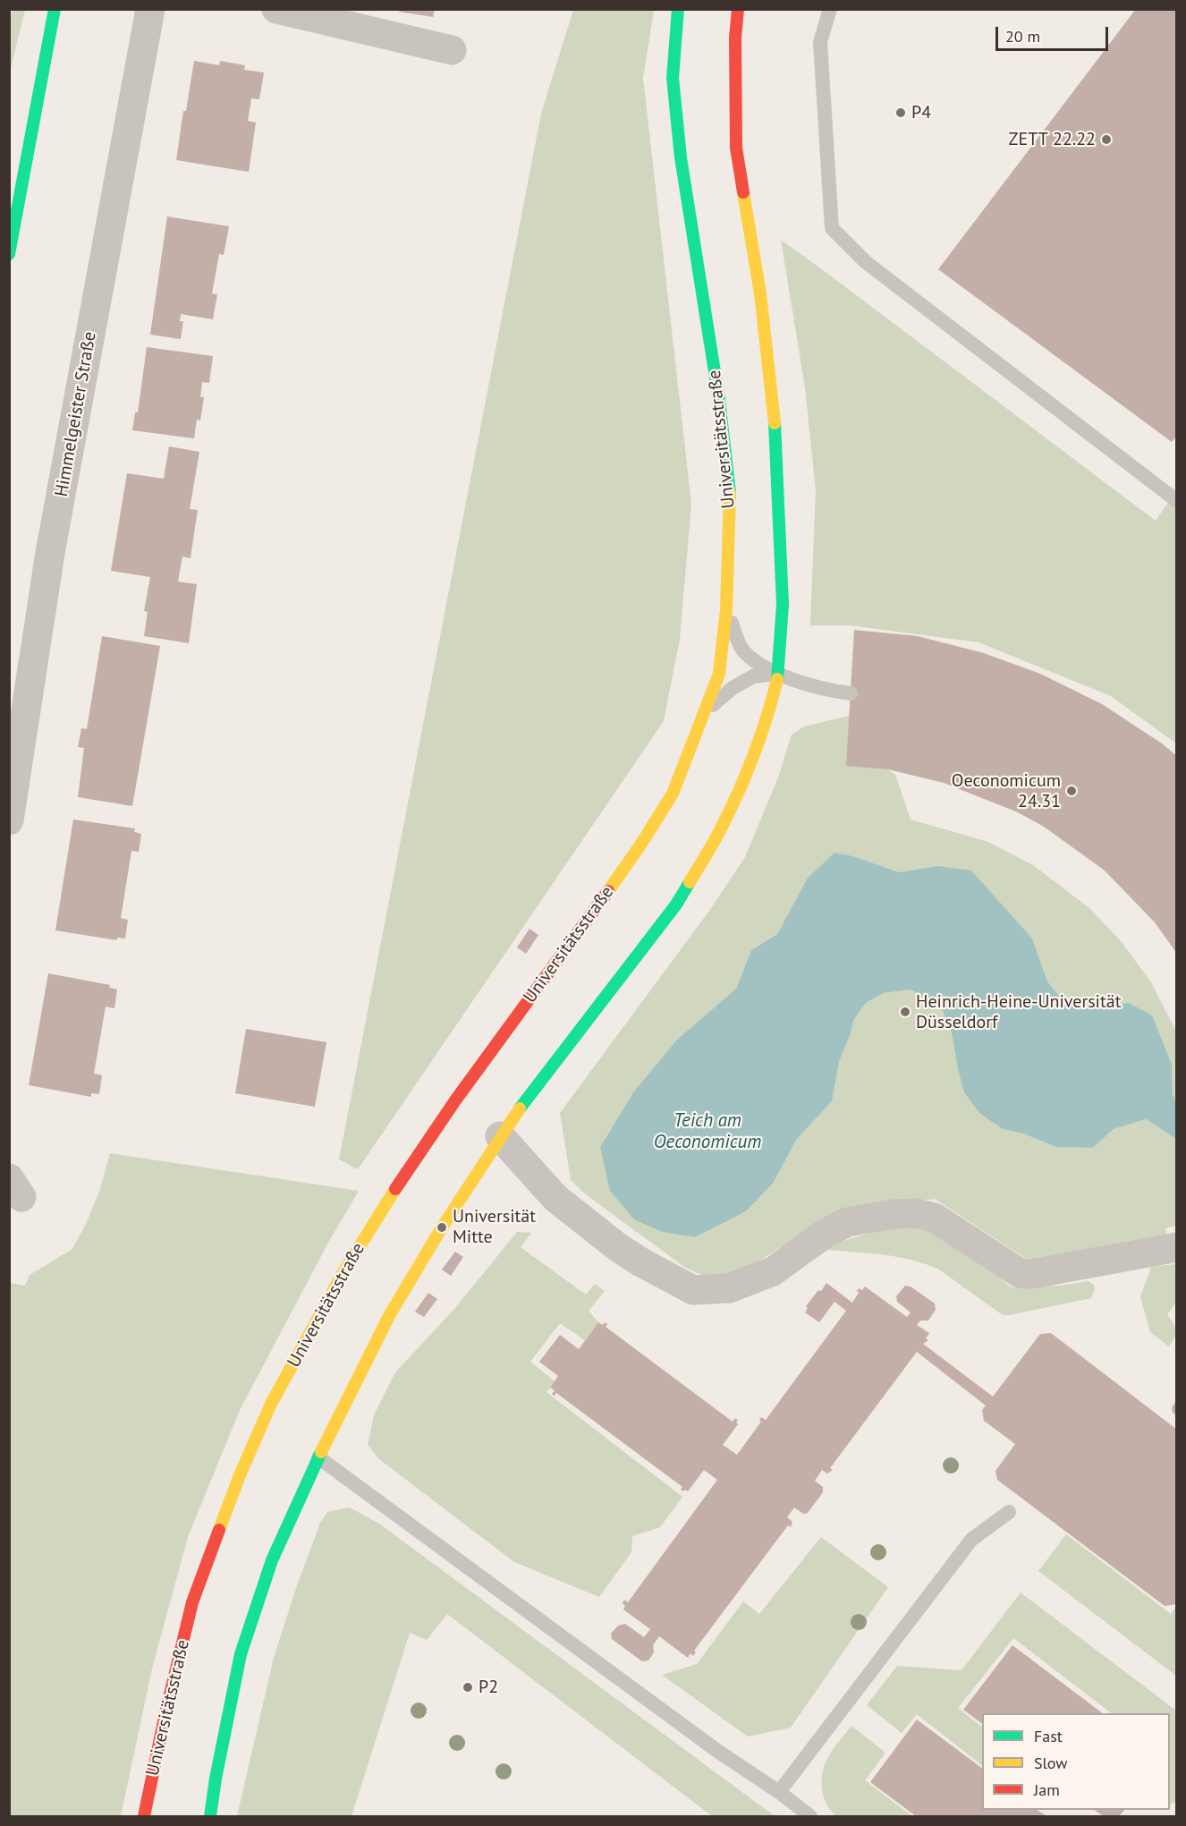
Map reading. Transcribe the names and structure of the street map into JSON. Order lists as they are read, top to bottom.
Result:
{
  "streets": {
    "main road": ["Universitätsstraße"],
    "street": ["Himmelgeister Straße"]
  },
  "water": ["Teich am Oeconomicum"],
  "places": [
    "P4",
    "ZETT 22.22",
    "Oeconomicum 24.31",
    "Heinrich-Heine-Universität Düsseldorf",
    "Universität Mitte",
    "P2"
  ],
  "legend": ["Fast", "Slow", "Jam"],
  "scale_bar": "20 m"
}
